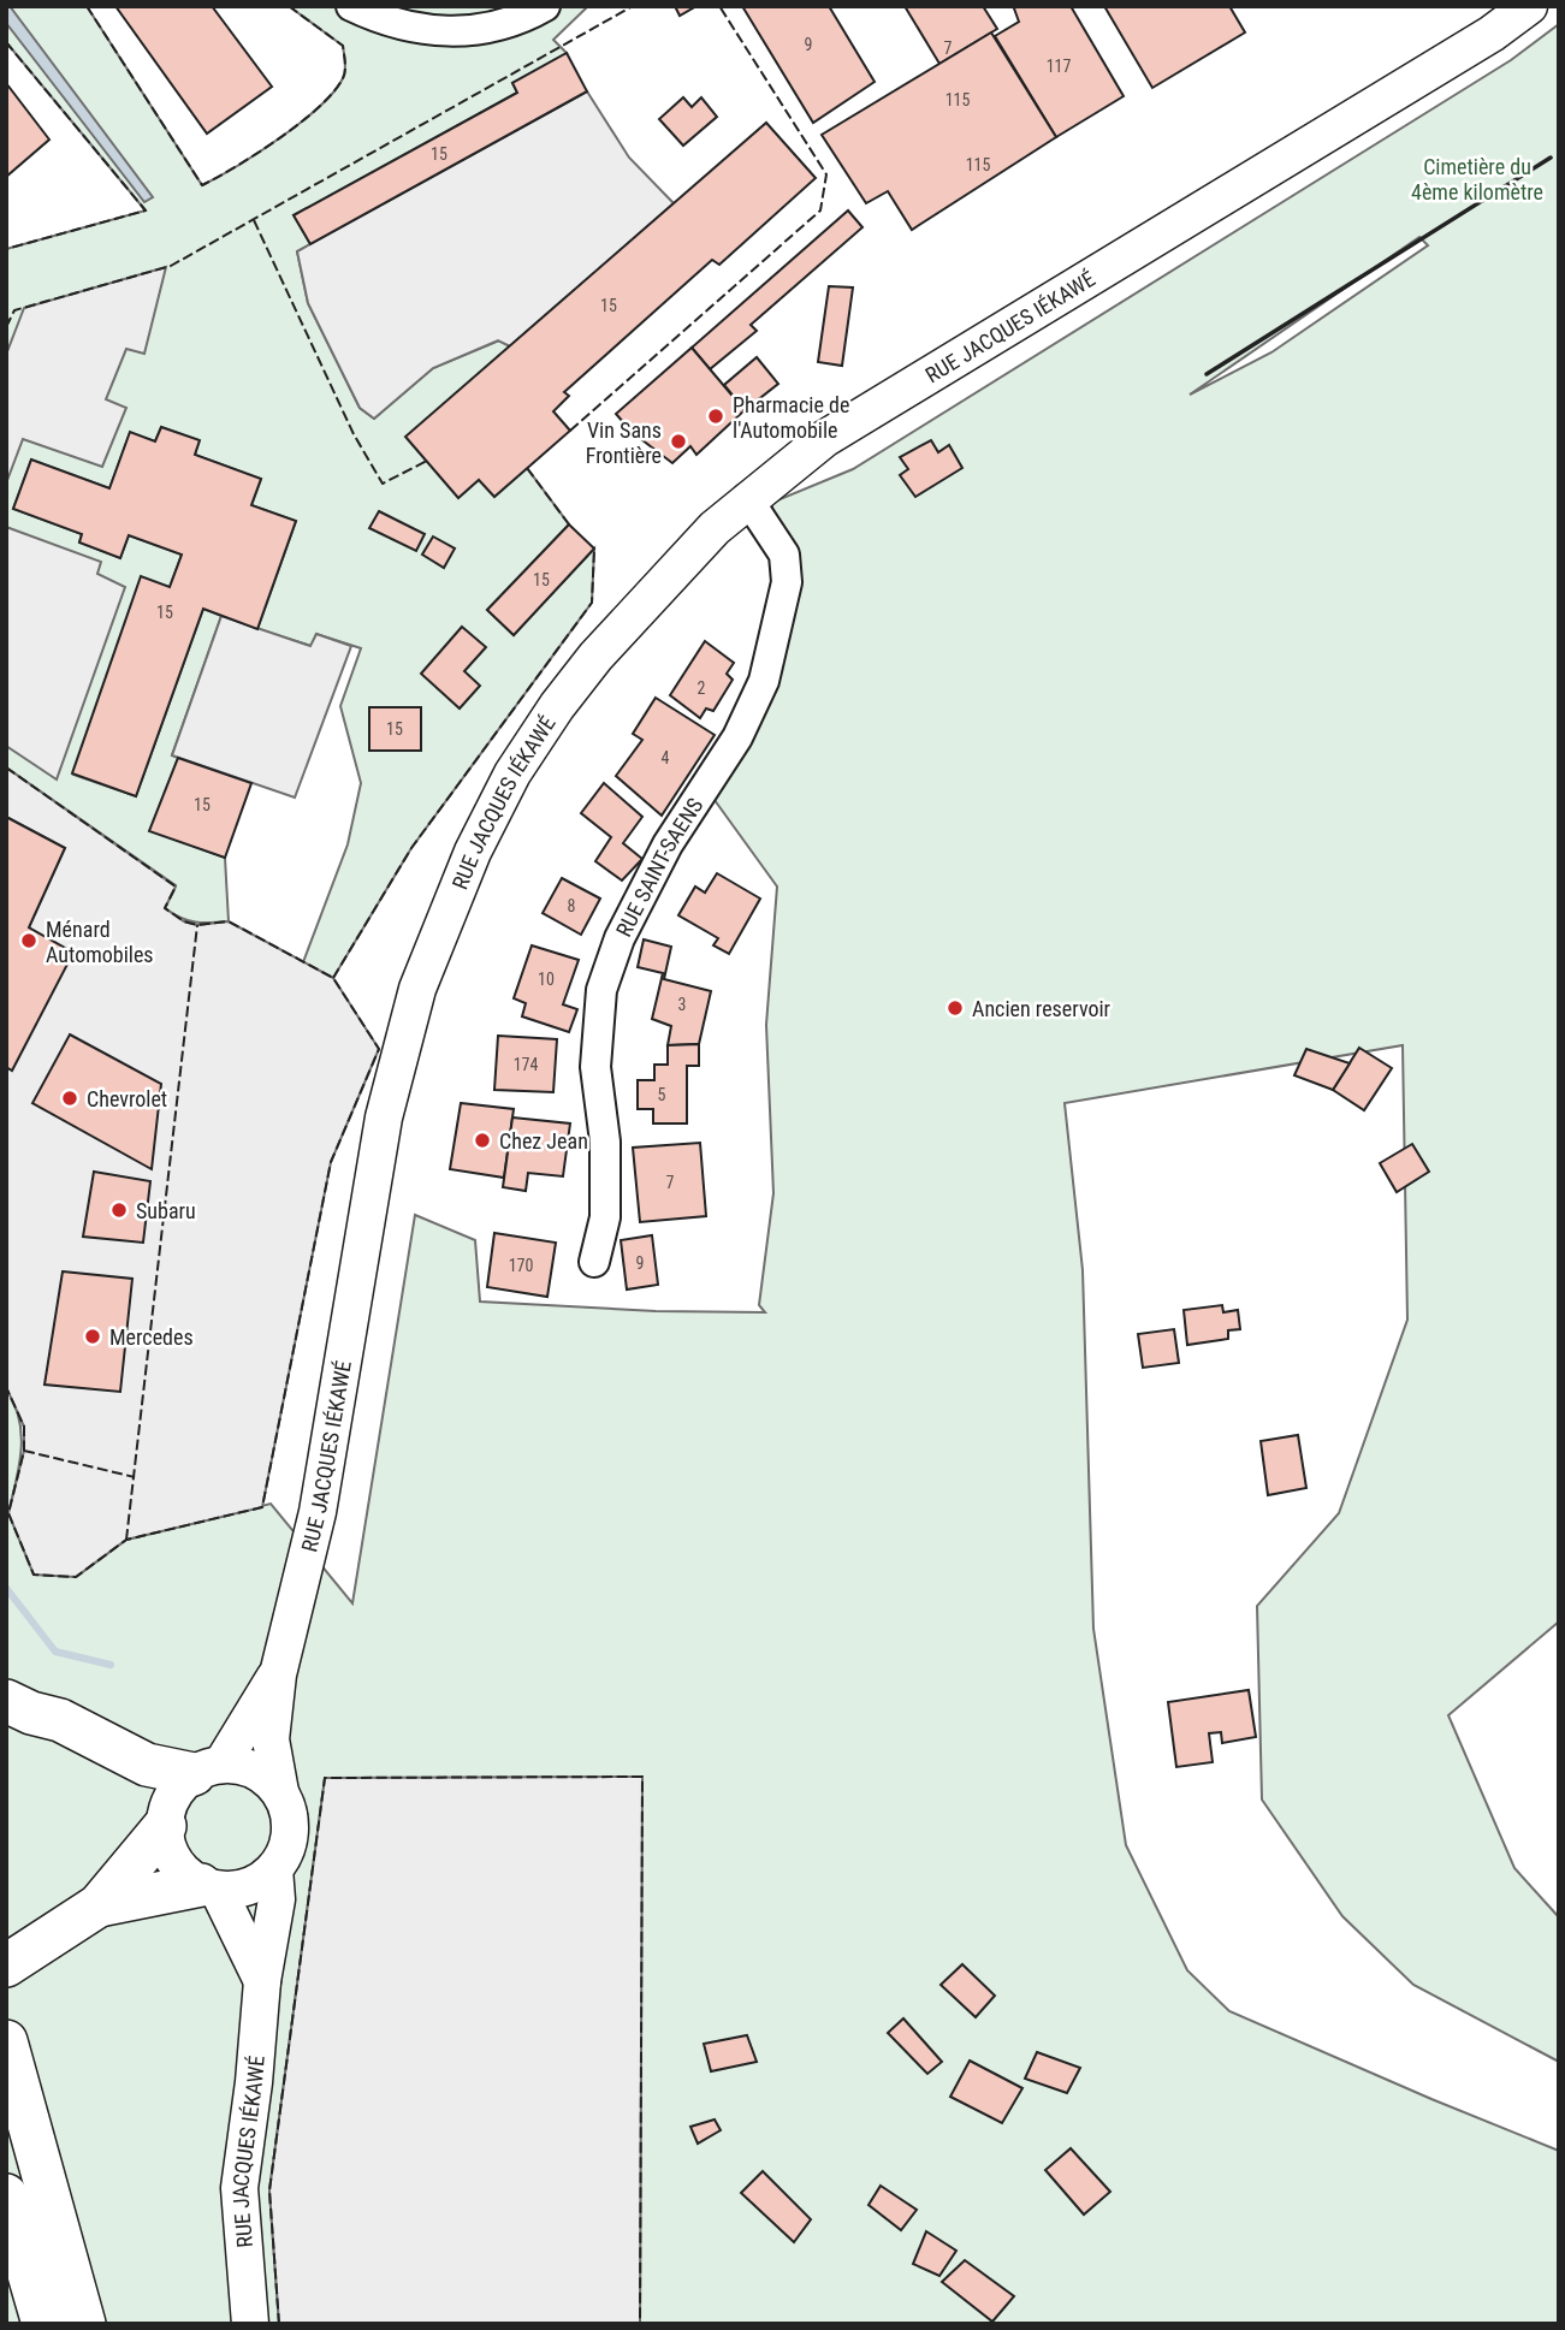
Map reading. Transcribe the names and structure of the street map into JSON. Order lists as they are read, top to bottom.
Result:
{
  "streets": {
    "main road": ["RUE JACQUES IÉKAWÉ"],
    "street": ["RUE SAINT-SAENS"]
  },
  "crossings": [
    ["RUE JACQUES IÉKAWÉ", "RUE SAINT-SAENS"]
  ],
  "parks": ["Cimetière du 4ème kilomètre"],
  "places": [
    "Pharmacie de l'Automobile",
    "Vin Sans Frontière",
    "Ménard Automobiles",
    "Ancien reservoir",
    "Chevrolet",
    "Chez Jean",
    "Subaru",
    "Mercedes"
  ],
  "house_numbers": [
    "9",
    "7",
    "117",
    "115",
    "15",
    "115",
    "15",
    "15",
    "15",
    "2",
    "15",
    "4",
    "15",
    "8",
    "10",
    "3",
    "174",
    "5",
    "7",
    "9",
    "170"
  ]
}
